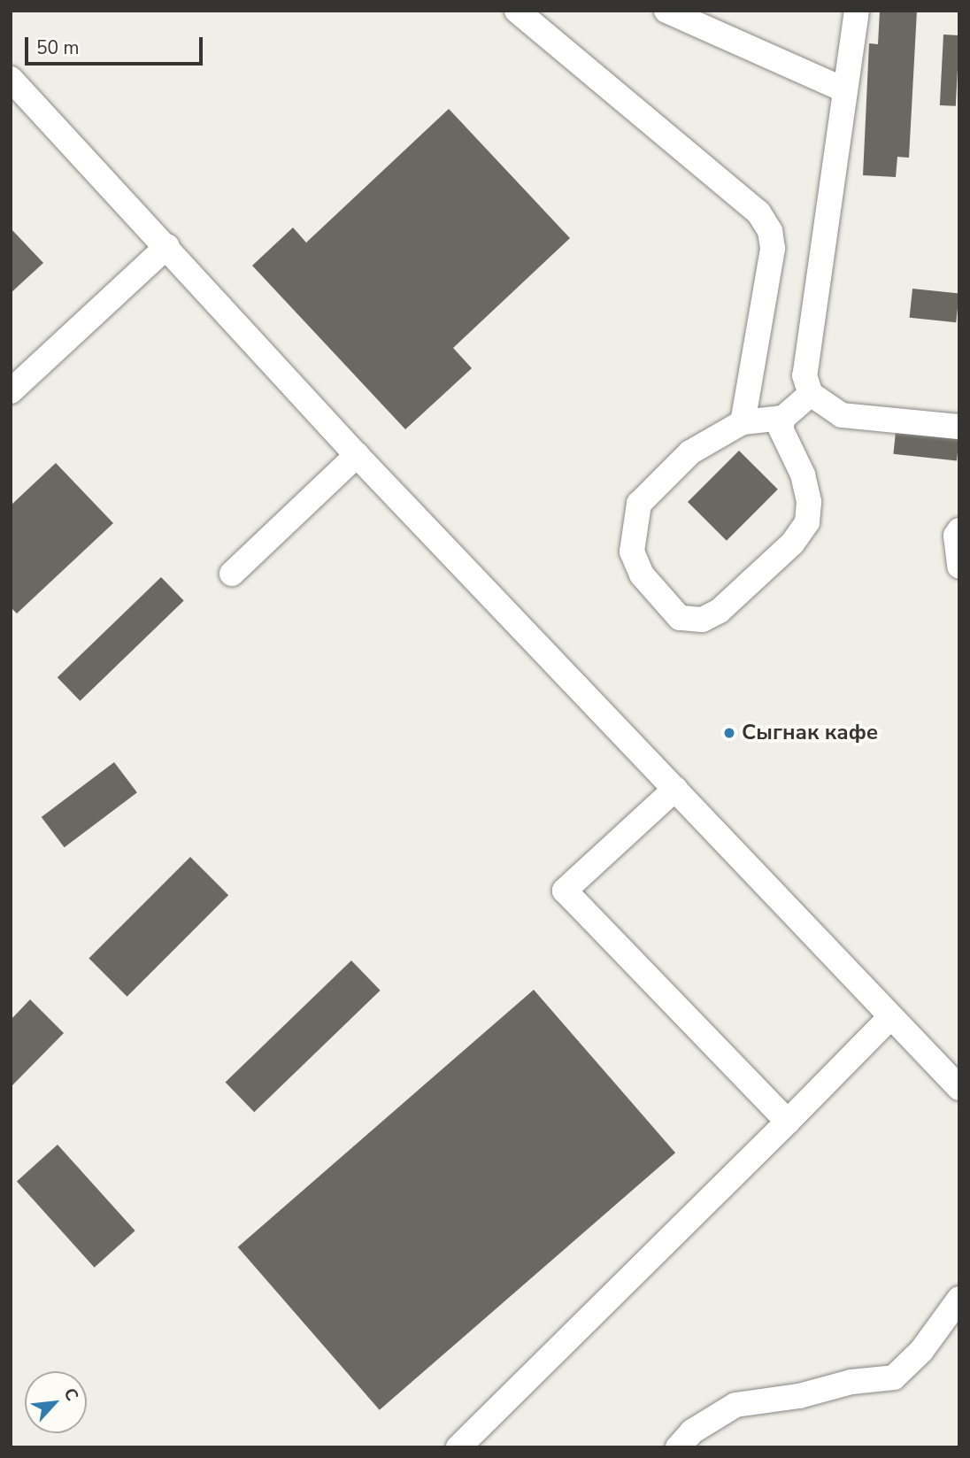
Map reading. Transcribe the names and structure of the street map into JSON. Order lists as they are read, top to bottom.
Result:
{
  "places": ["Сыгнак кафе"],
  "scale_bar": "50 m",
  "north": "top right"
}
